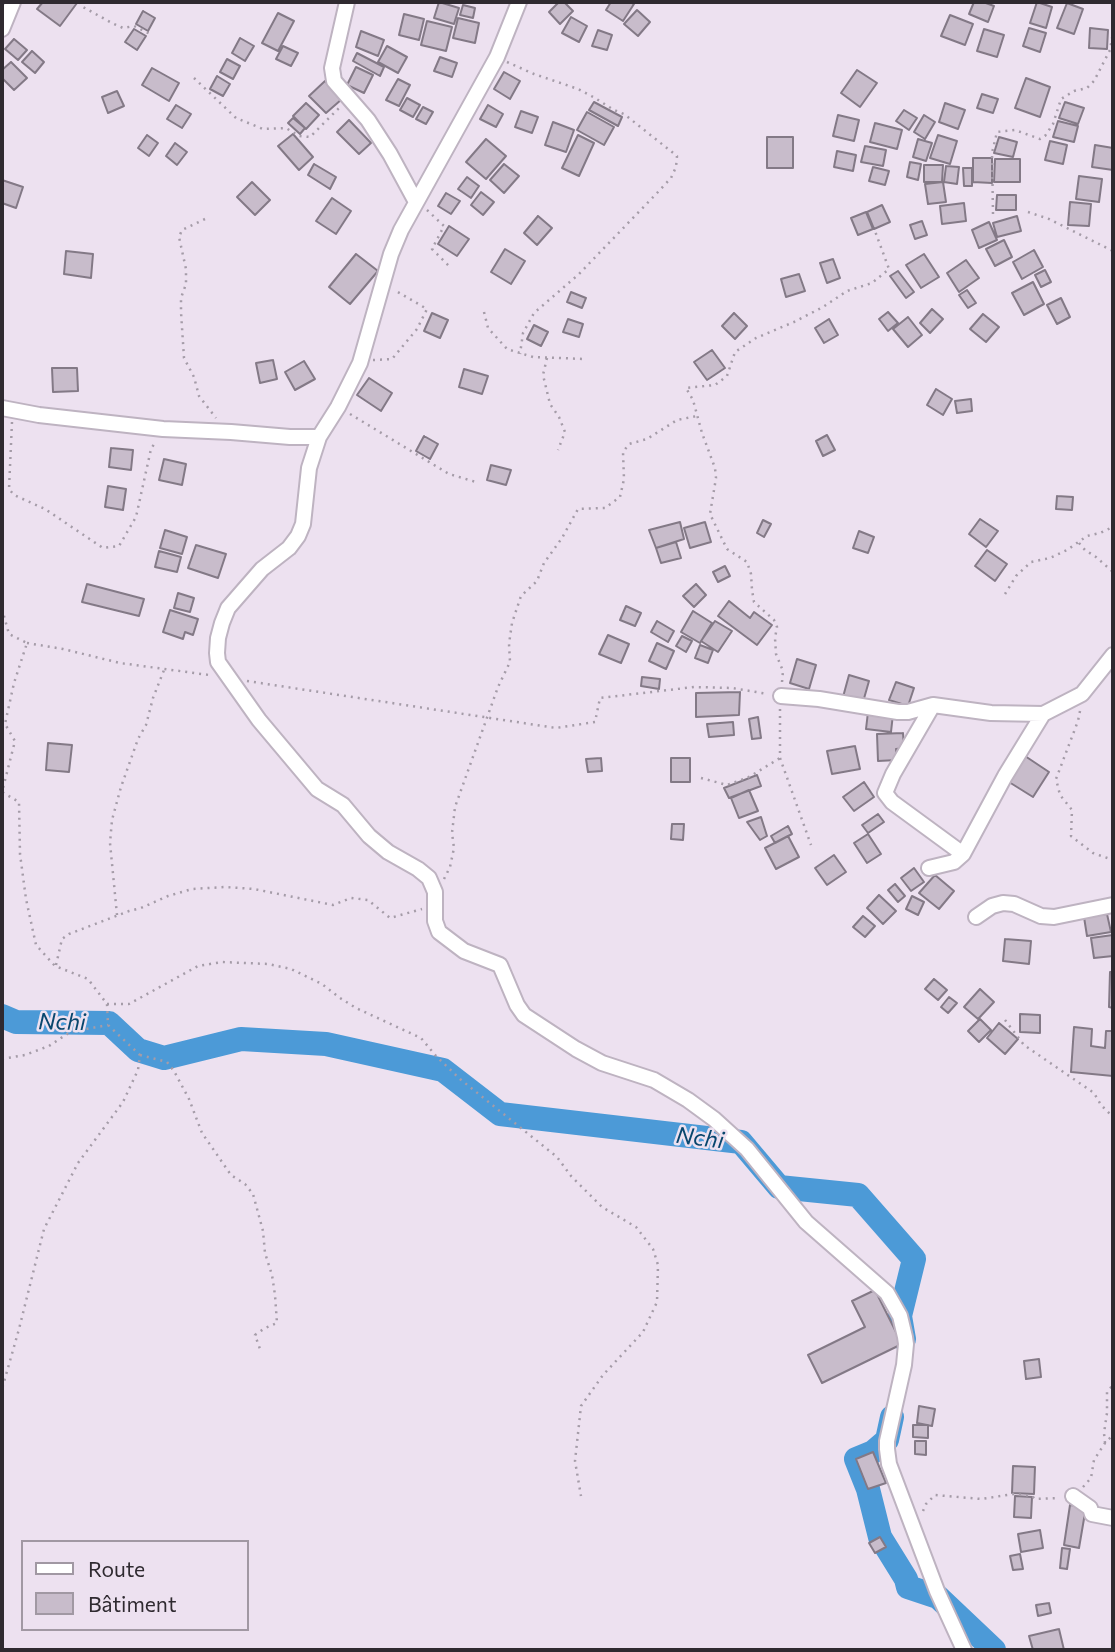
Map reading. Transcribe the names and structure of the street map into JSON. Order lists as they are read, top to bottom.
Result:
{
  "water": ["Nchi"],
  "legend": ["Route", "Bâtiment"]
}
